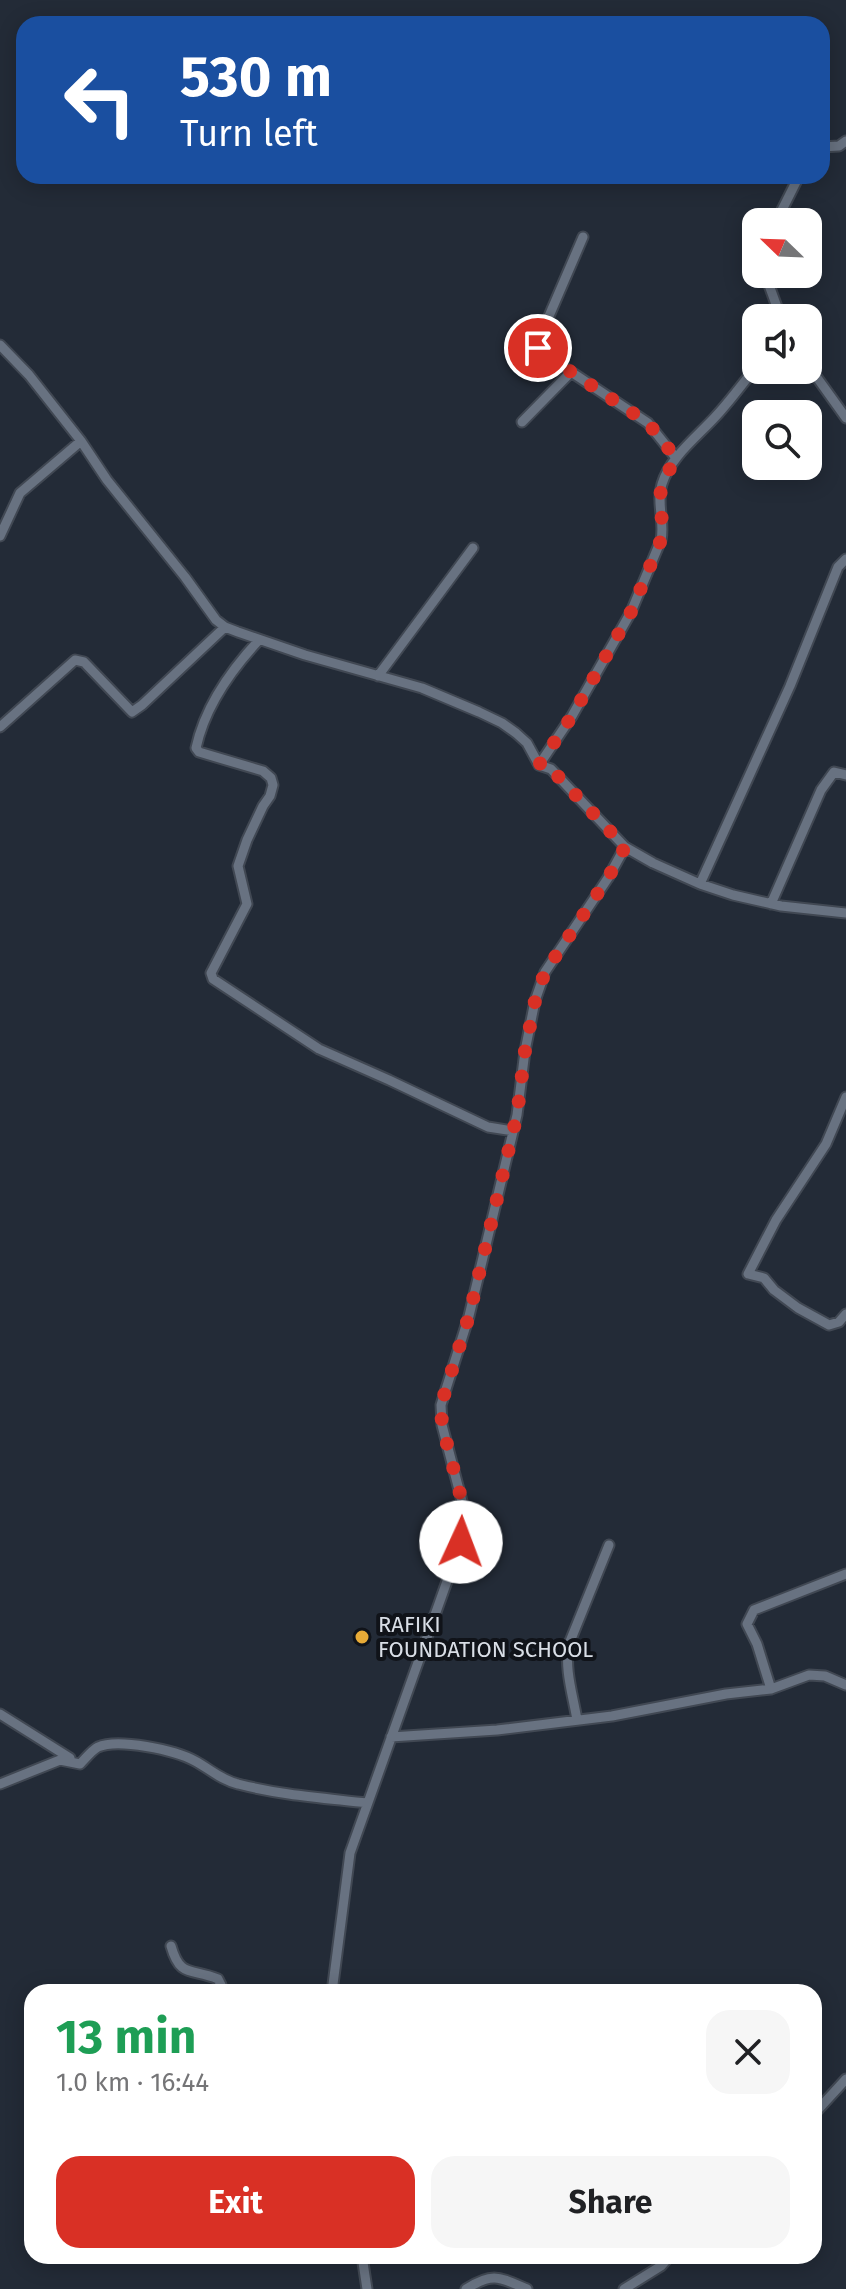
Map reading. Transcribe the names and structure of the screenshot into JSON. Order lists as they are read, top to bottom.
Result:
{
  "places": ["RAFIKI FOUNDATION SCHOOL"],
  "north": "top left",
  "page": {
    "turn": ["530 m", "Turn left"],
    "heading": ["13 min", "1.0 km · 16:44"],
    "buttons": ["Exit", "Share"]
  }
}
